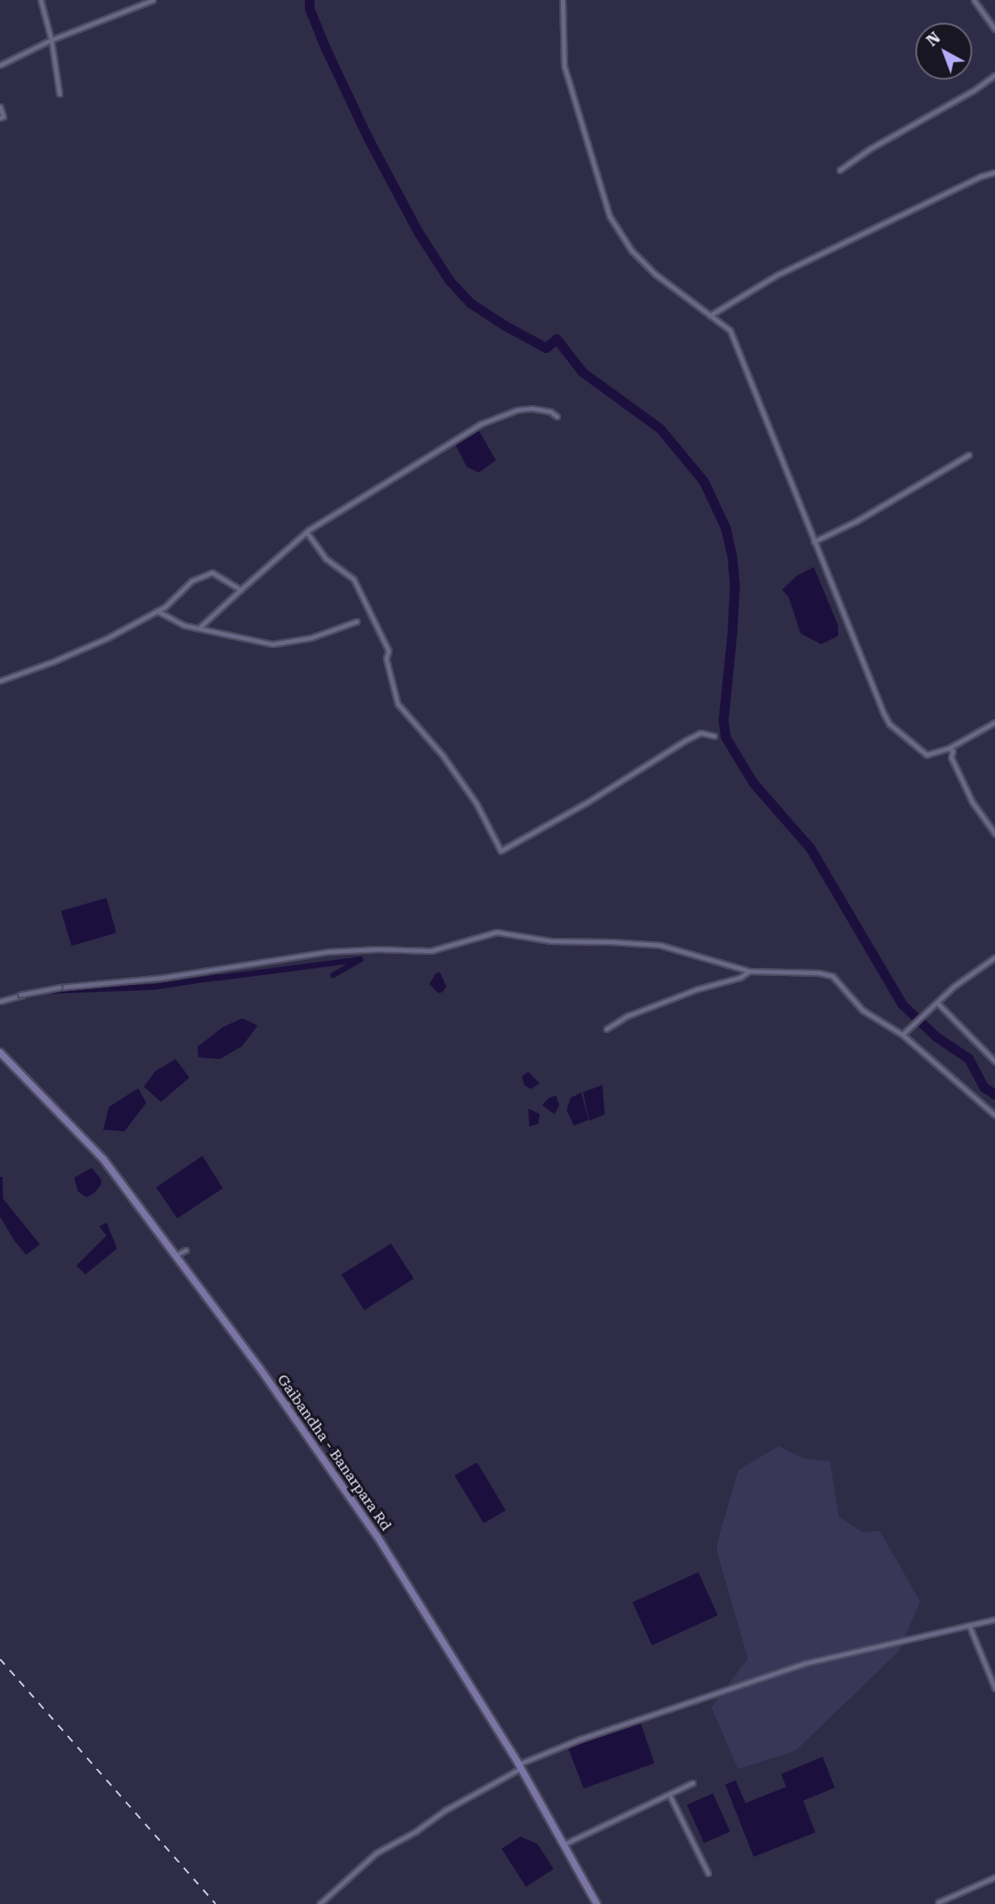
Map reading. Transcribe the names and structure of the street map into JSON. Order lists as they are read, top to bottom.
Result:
{
  "streets": {
    "main road": ["Gaibandha - Banarpara Rd"]
  },
  "north": "top left"
}
